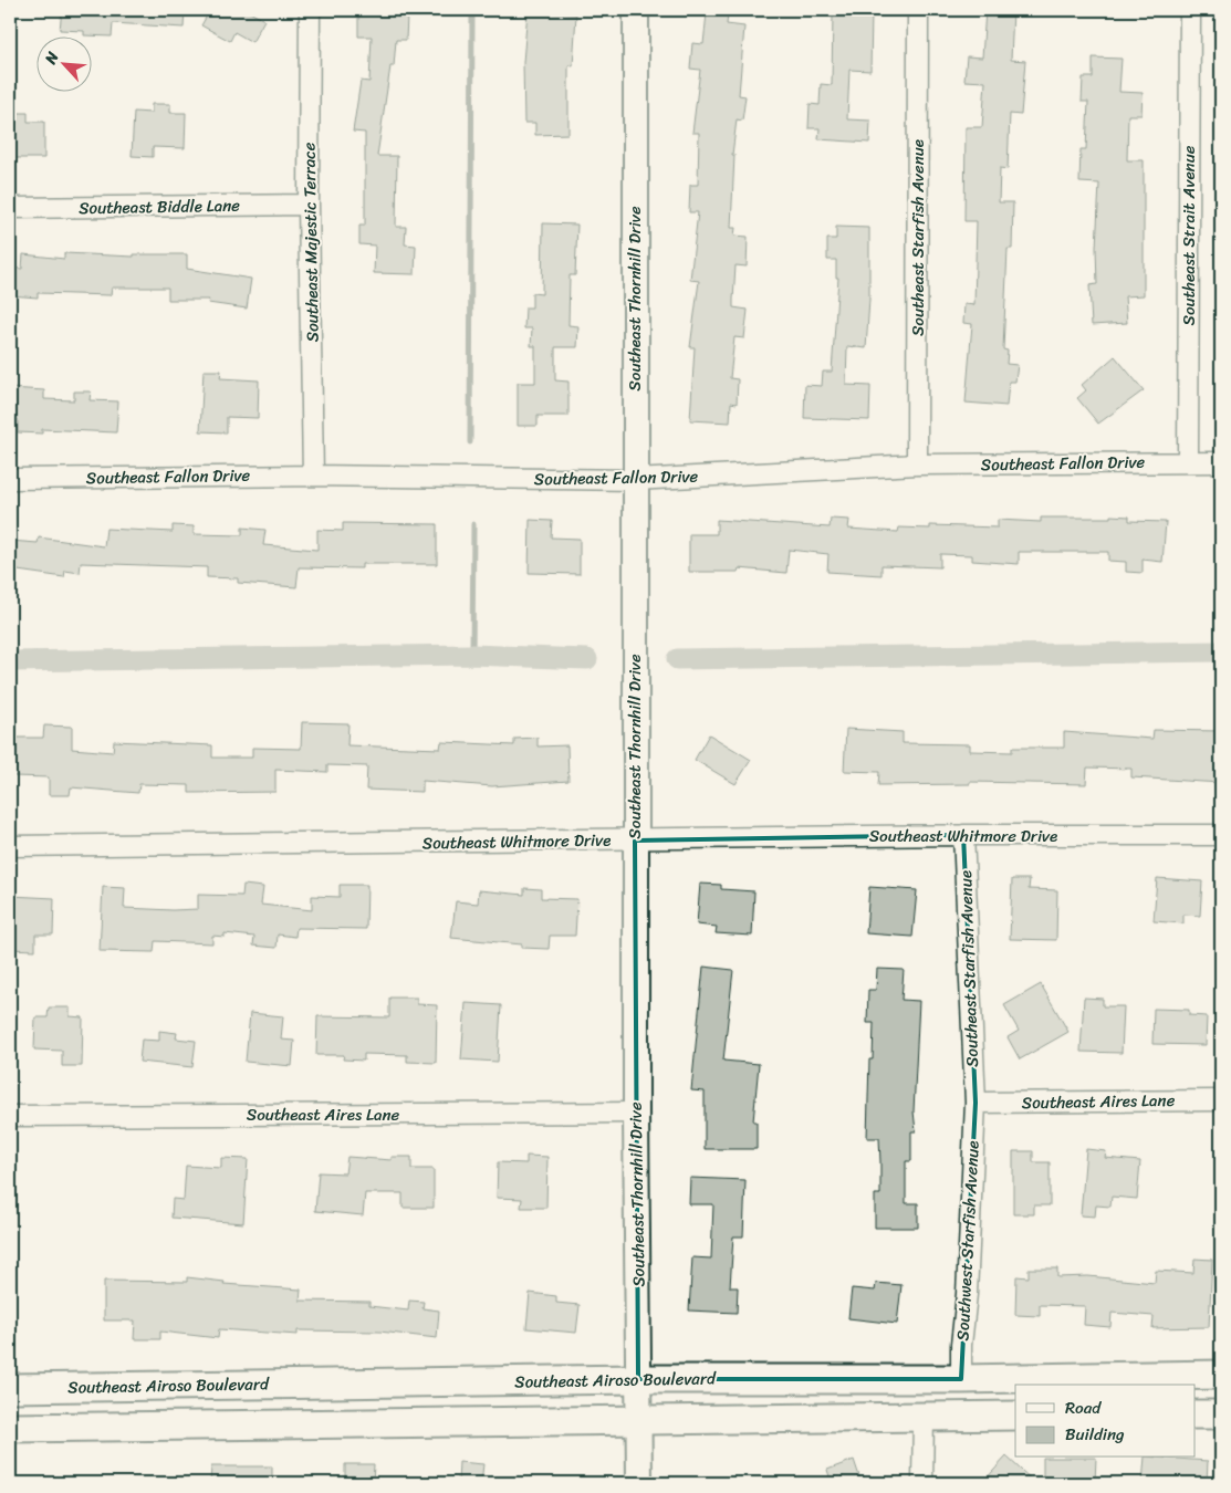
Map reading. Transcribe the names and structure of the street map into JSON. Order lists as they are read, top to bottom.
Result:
{
  "streets": {
    "main road": ["Southeast Airoso Boulevard"],
    "street": [
      "Southeast Biddle Lane",
      "Southeast Strait Avenue",
      "Southeast Starfish Avenue",
      "Southeast Majestic Terrace",
      "Southeast Thornhill Drive",
      "Southeast Fallon Drive",
      "Southeast Whitmore Drive",
      "Southeast Aires Lane",
      "Southwest Starfish Avenue"
    ]
  },
  "crossings": [
    ["Southeast Biddle Lane", "Southeast Majestic Terrace"],
    ["Southeast Strait Avenue", "Southeast Fallon Drive"],
    ["Southeast Starfish Avenue", "Southeast Fallon Drive"],
    ["Southeast Starfish Avenue", "Southeast Whitmore Drive"],
    ["Southeast Starfish Avenue", "Southeast Aires Lane"],
    ["Southeast Starfish Avenue", "Southwest Starfish Avenue"],
    ["Southeast Majestic Terrace", "Southeast Fallon Drive"],
    ["Southeast Thornhill Drive", "Southeast Fallon Drive"],
    ["Southeast Thornhill Drive", "Southeast Whitmore Drive"],
    ["Southeast Thornhill Drive", "Southeast Aires Lane"],
    ["Southeast Thornhill Drive", "Southeast Airoso Boulevard"],
    ["Southeast Aires Lane", "Southwest Starfish Avenue"],
    ["Southwest Starfish Avenue", "Southeast Airoso Boulevard"]
  ],
  "legend": ["Road", "Building"],
  "north": "top left"
}
